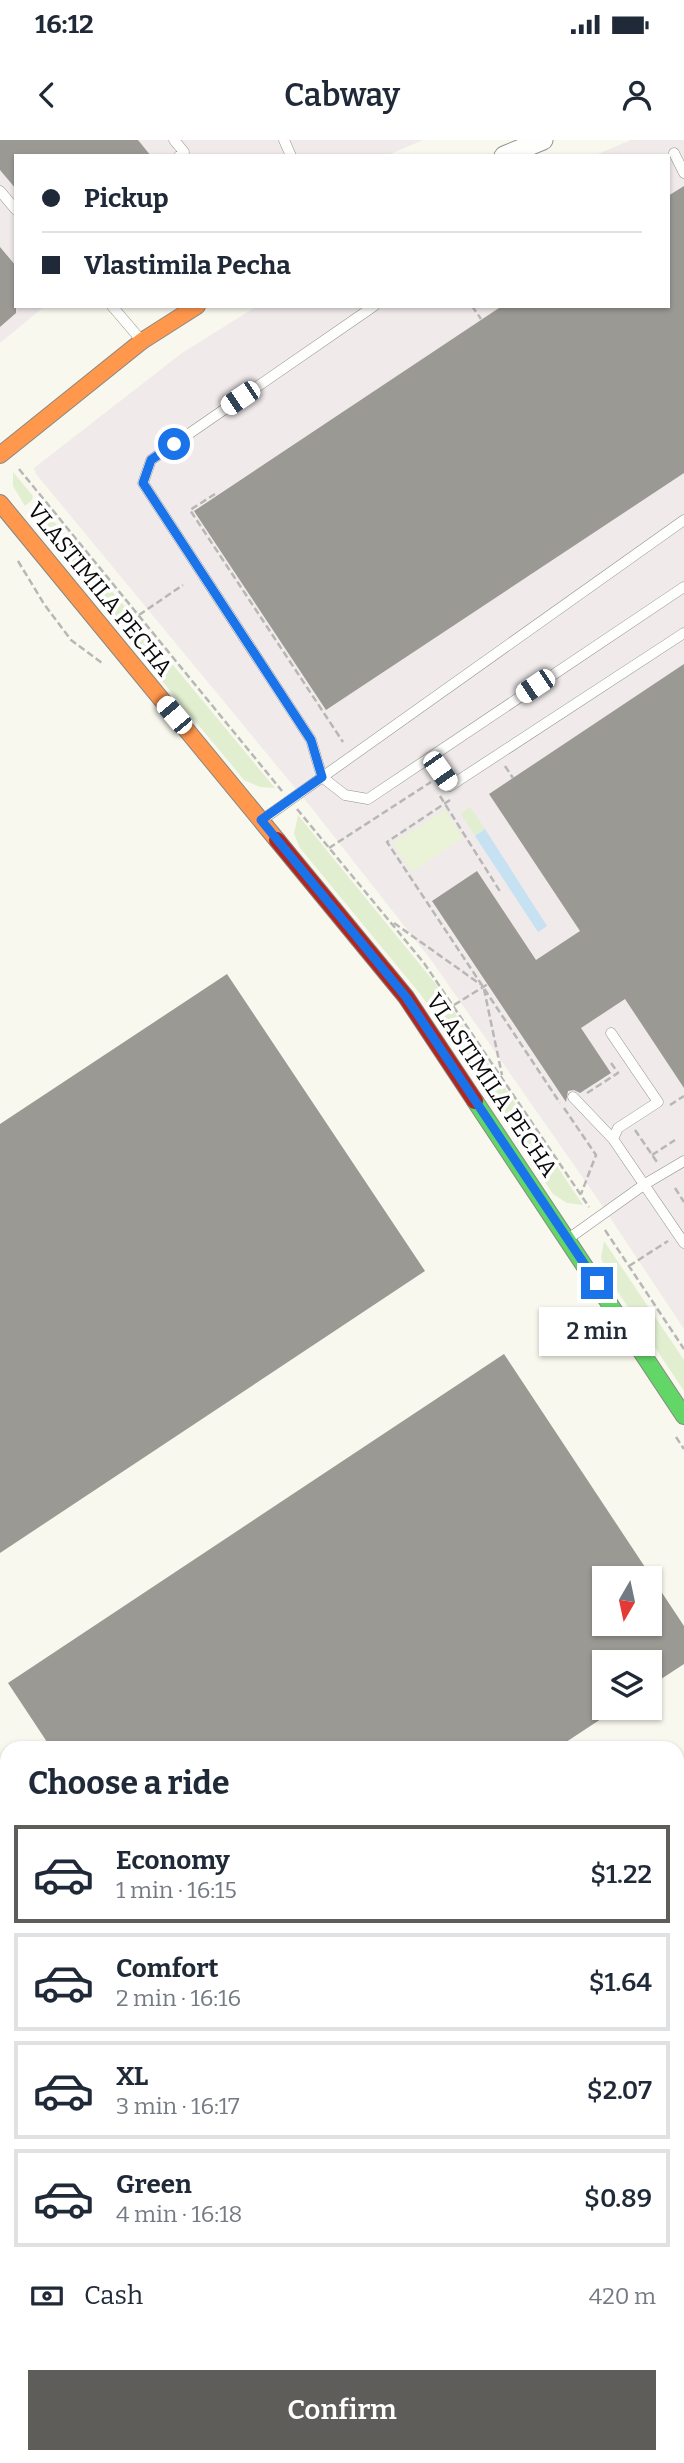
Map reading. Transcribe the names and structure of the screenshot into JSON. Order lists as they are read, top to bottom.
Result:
{
  "streets": {
    "street": ["VLASTIMILA PECHA"]
  },
  "north": "bottom",
  "page": {
    "status": "16:12",
    "header": "Cabway",
    "banner": ["Pickup", "Vlastimila Pecha"],
    "bubble": "2 min",
    "heading": "Choose a ride",
    "list": [
      {
        "name": "Economy",
        "note": "1 min · 16:15",
        "value": "$1.22"
      },
      {
        "name": "Comfort",
        "note": "2 min · 16:16",
        "value": "$1.64"
      },
      {
        "name": "XL",
        "note": "3 min · 16:17",
        "value": "$2.07"
      },
      {
        "name": "Green",
        "note": "4 min · 16:18",
        "value": "$0.89"
      }
    ],
    "pay": ["Cash", "420 m"],
    "buttons": "Confirm"
  }
}
